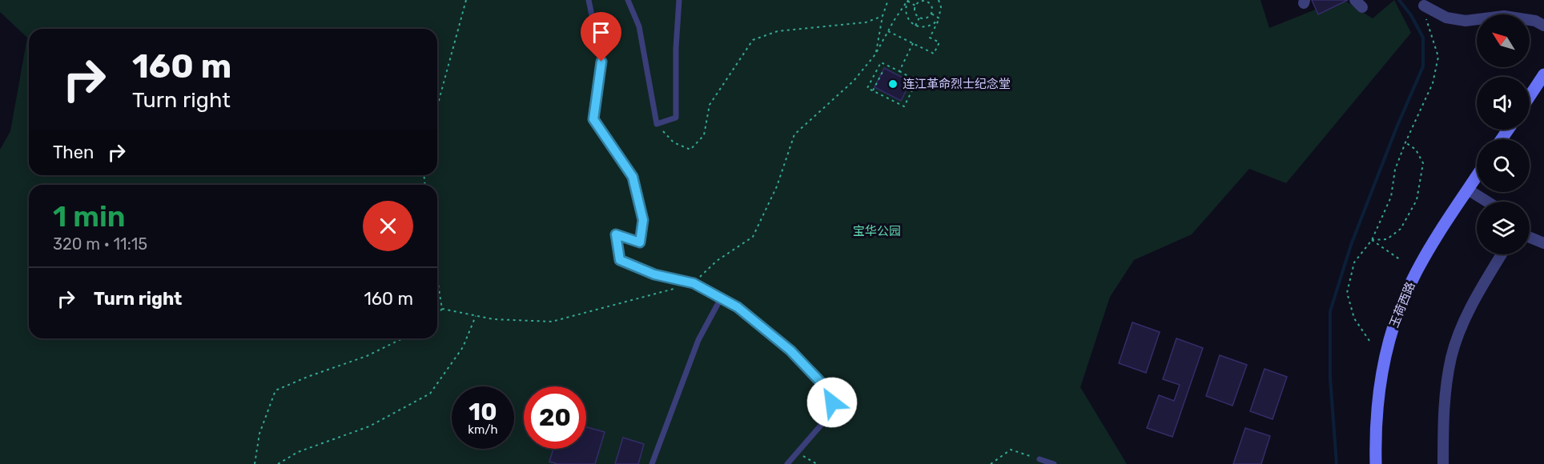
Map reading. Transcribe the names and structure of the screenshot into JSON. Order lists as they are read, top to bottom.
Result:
{
  "streets": {
    "main road": ["玉荷西路"]
  },
  "parks": ["宝华公园"],
  "places": ["连江革命烈士纪念堂"],
  "north": "top left",
  "page": {
    "turn": ["160 m", "Turn right"],
    "then": "Then",
    "heading": ["1 min", "320 m · 11:15"],
    "list": [
      {
        "name": "Turn right",
        "value": "160 m"
      }
    ],
    "speed": "10 km/h",
    "limit": "20"
  }
}
